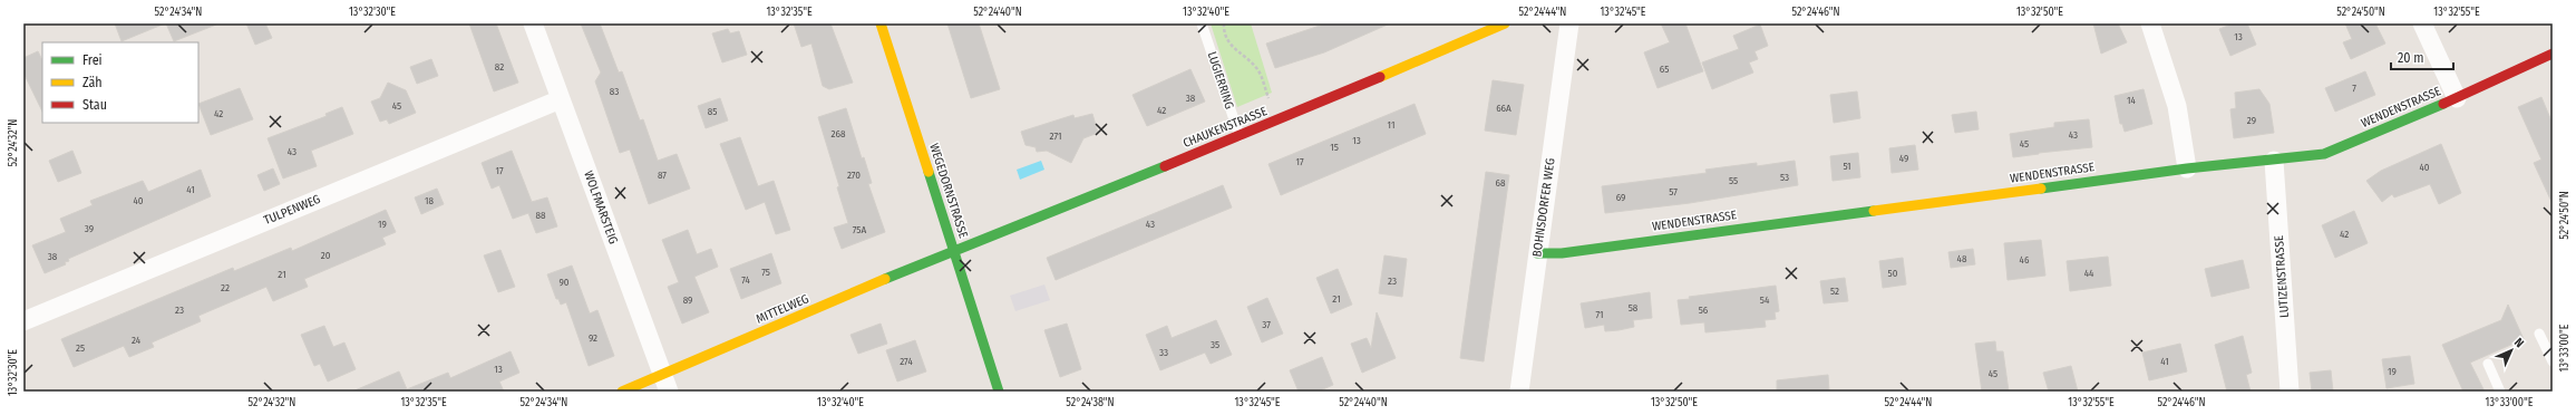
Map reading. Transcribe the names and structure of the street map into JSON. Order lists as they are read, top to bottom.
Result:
{
  "streets": {
    "street": [
      "WENDENSTRASSE",
      "CHAUKENSTRASSE",
      "WEGEDORNSTRASSE",
      "WOLFMARSTEIG",
      "BOHNSDORFER WEG",
      "TULPENWEG",
      "LUTIZENSTRASSE",
      "MITTELWEG"
    ],
    "lane": ["LUGIERRING"]
  },
  "crossings": [
    ["LUGIERRING", "CHAUKENSTRASSE"],
    ["WENDENSTRASSE", "BOHNSDORFER WEG"],
    ["WENDENSTRASSE", "LUTIZENSTRASSE"],
    ["CHAUKENSTRASSE", "WEGEDORNSTRASSE"],
    ["CHAUKENSTRASSE", "MITTELWEG"],
    ["WEGEDORNSTRASSE", "MITTELWEG"],
    ["WOLFMARSTEIG", "TULPENWEG"],
    ["WOLFMARSTEIG", "MITTELWEG"]
  ],
  "house_numbers": [
    "13",
    "82",
    "65",
    "7",
    "83",
    "38",
    "14",
    "45",
    "66A",
    "42",
    "85",
    "42",
    "29",
    "11",
    "268",
    "43",
    "271",
    "13",
    "45",
    "15",
    "43",
    "49",
    "17",
    "51",
    "40",
    "17",
    "87",
    "270",
    "53",
    "55",
    "68",
    "41",
    "57",
    "69",
    "40",
    "18",
    "88",
    "19",
    "43",
    "39",
    "75A",
    "42",
    "20",
    "38",
    "48",
    "46",
    "75",
    "50",
    "44",
    "21",
    "74",
    "23",
    "90",
    "22",
    "52",
    "21",
    "89",
    "54",
    "58",
    "23",
    "56",
    "71",
    "37",
    "92",
    "24",
    "35",
    "25",
    "33",
    "274",
    "41",
    "13",
    "19",
    "45"
  ],
  "legend": ["Frei", "Zäh", "Stau"],
  "scale_bar": "20 m",
  "north": "top right",
  "coordinates": [
    "52°24'34\"N",
    "13°32'30\"E",
    "13°32'35\"E",
    "52°24'40\"N",
    "13°32'40\"E",
    "52°24'44\"N",
    "13°32'45\"E",
    "52°24'46\"N",
    "13°32'50\"E",
    "52°24'50\"N",
    "13°32'55\"E",
    "52°24'32\"N",
    "13°33'00\"E",
    "52°24'38\"N"
  ]
}
